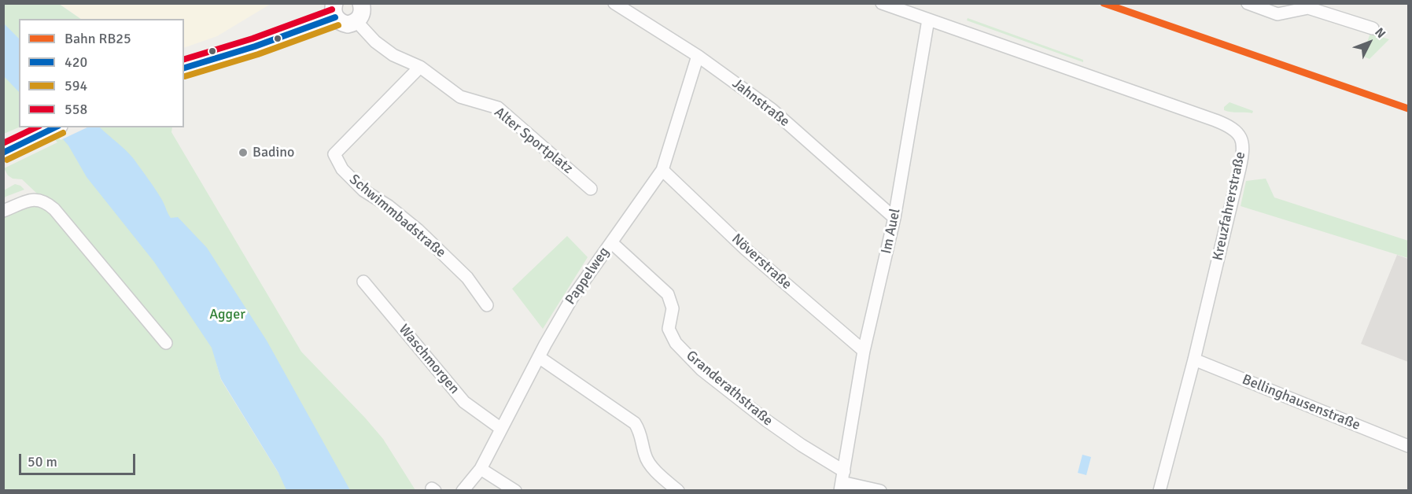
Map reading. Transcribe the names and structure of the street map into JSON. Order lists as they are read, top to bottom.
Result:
{
  "streets": {
    "street": [
      "Jahnstraße",
      "Alter Sportplatz",
      "Kreuzfahrerstraße",
      "Schwimmbadstraße",
      "Im Auel",
      "Növerstraße",
      "Pappelweg",
      "Waschmorgen",
      "Granderathstraße",
      "Bellinghausenstraße"
    ]
  },
  "crossings": [
    ["Jahnstraße", "Im Auel"],
    ["Jahnstraße", "Pappelweg"],
    ["Alter Sportplatz", "Schwimmbadstraße"],
    ["Kreuzfahrerstraße", "Im Auel"],
    ["Kreuzfahrerstraße", "Bellinghausenstraße"],
    ["Im Auel", "Növerstraße"],
    ["Im Auel", "Granderathstraße"],
    ["Növerstraße", "Pappelweg"],
    ["Pappelweg", "Waschmorgen"],
    ["Pappelweg", "Granderathstraße"]
  ],
  "parks": ["Agger"],
  "places": ["Badino"],
  "lines": [
    "rail line RB25",
    "transit line 558",
    "transit line 420",
    "transit line 594"
  ],
  "legend": [
    "Bahn RB25",
    "420",
    "594",
    "558"
  ],
  "scale_bar": "50 m",
  "north": "top right"
}
